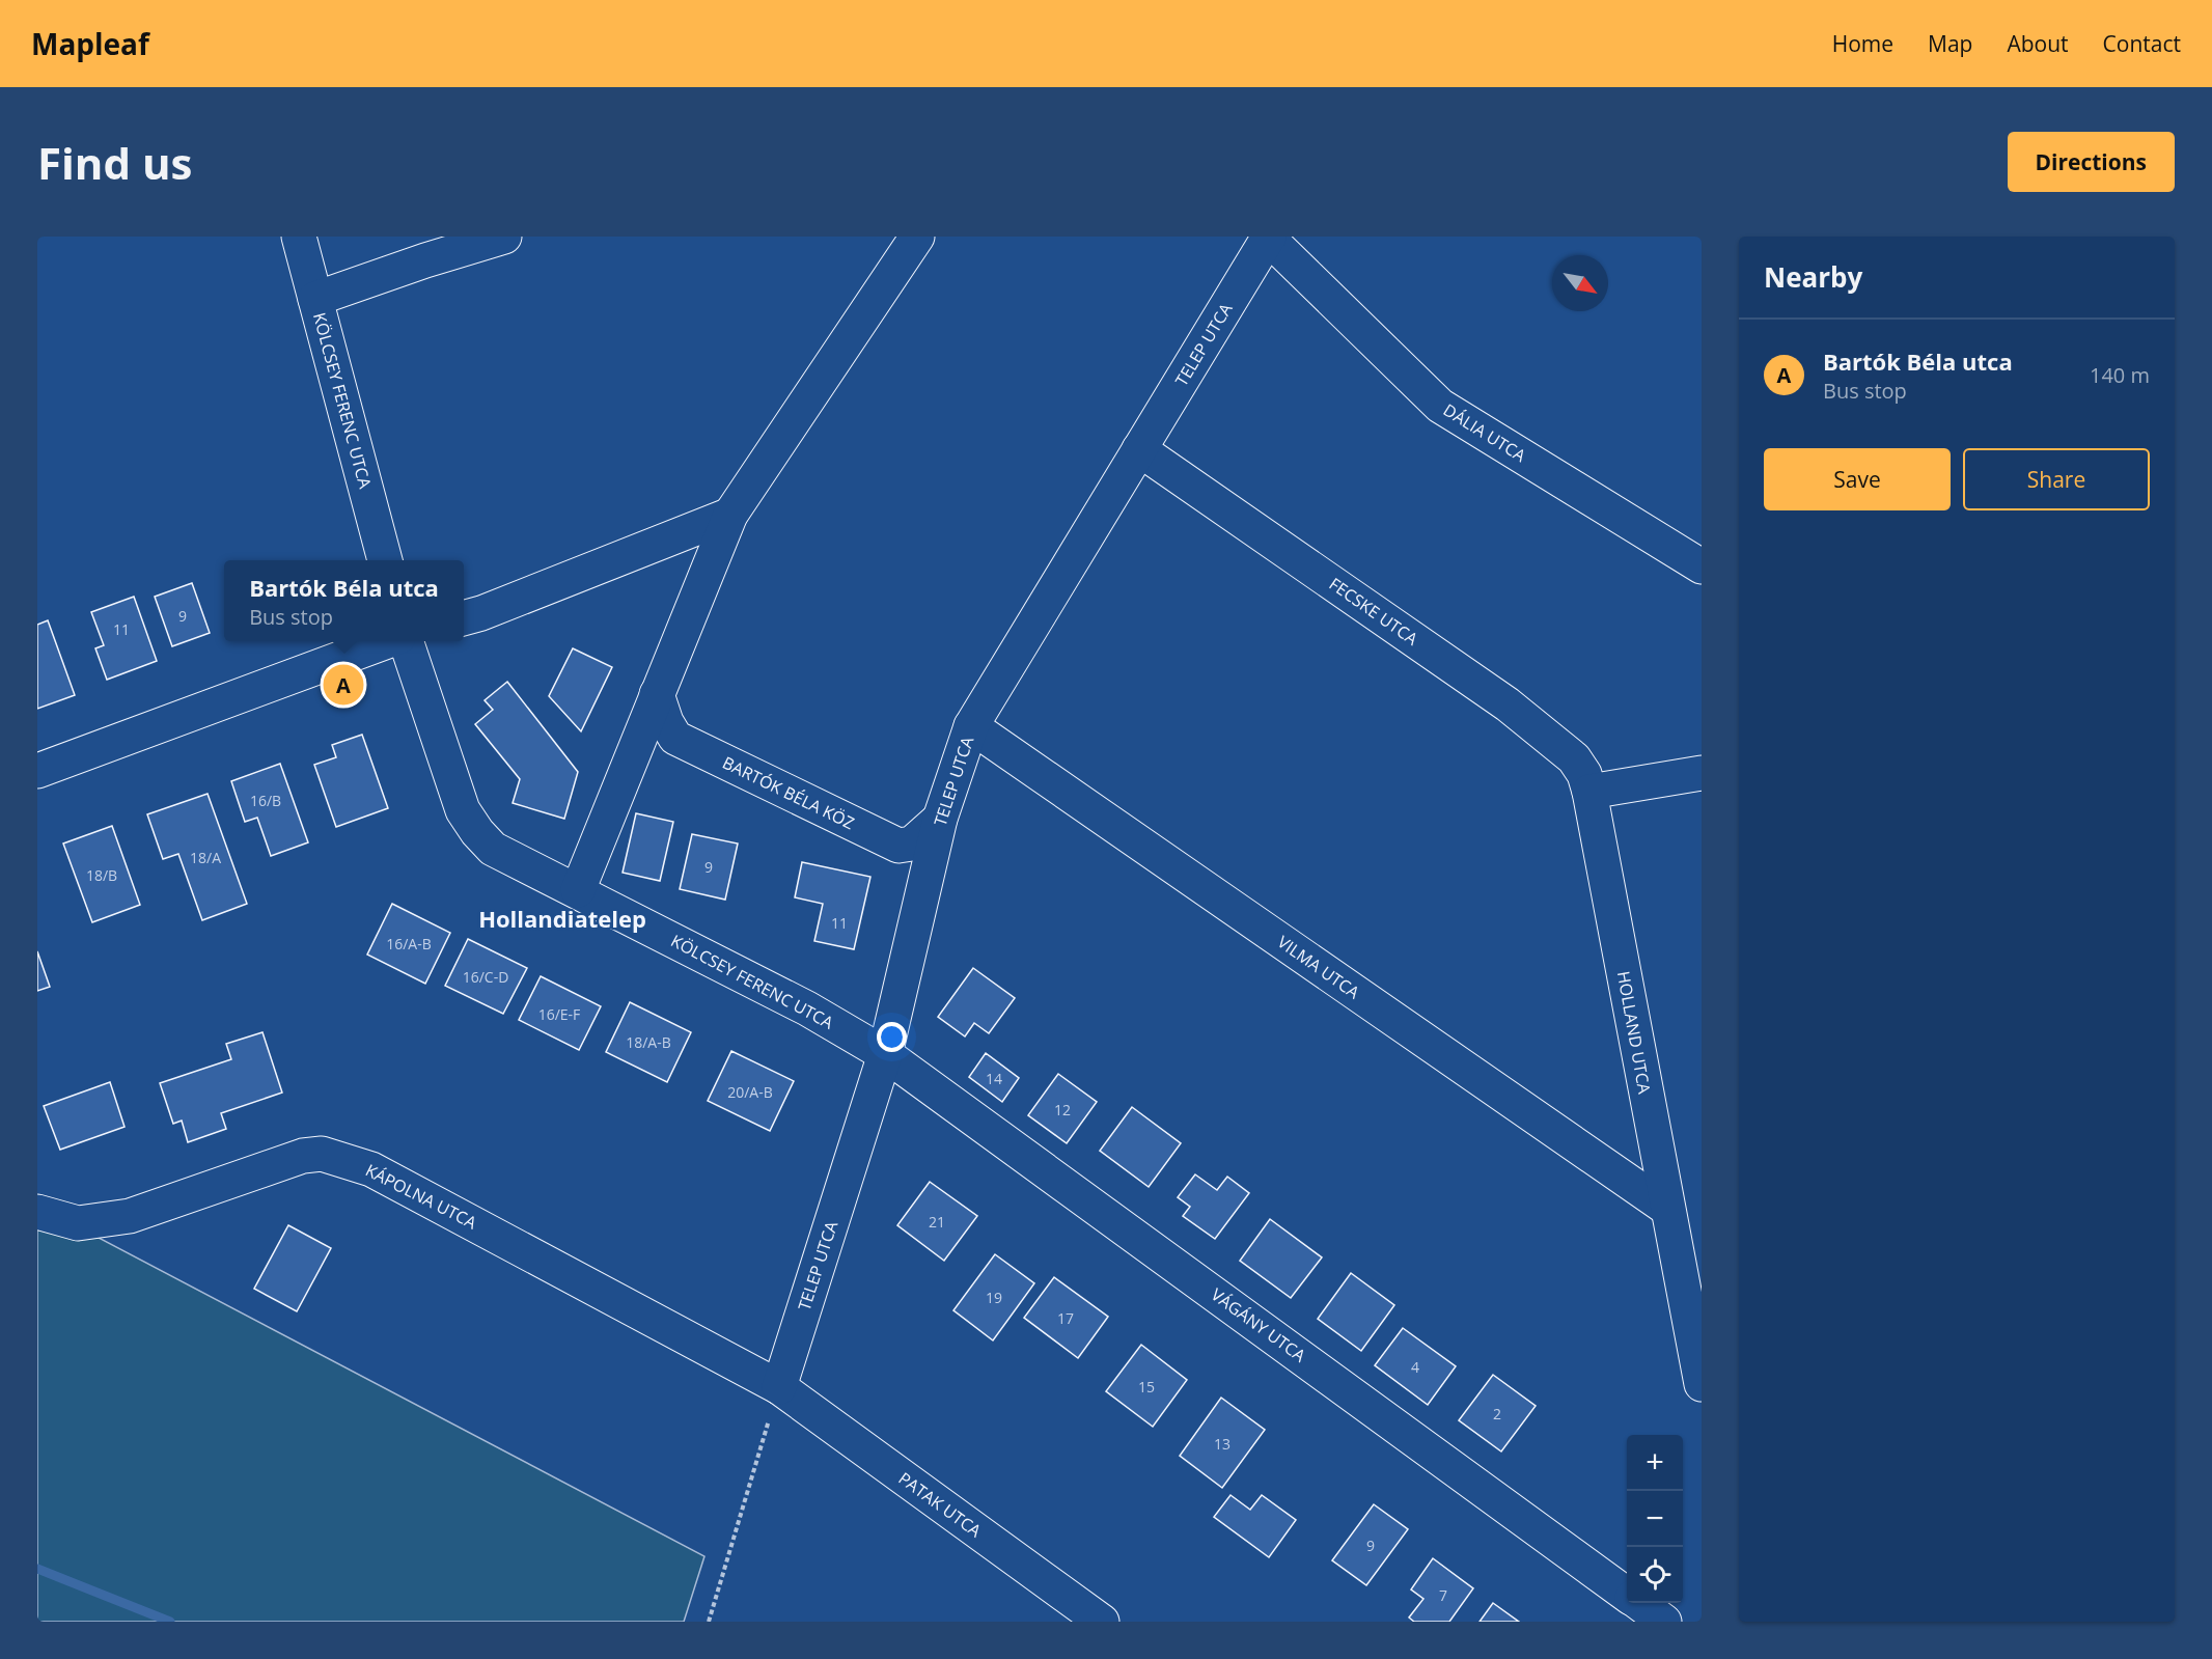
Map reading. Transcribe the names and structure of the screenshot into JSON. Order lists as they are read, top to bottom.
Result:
{
  "streets": {
    "street": [
      "TELEP UTCA",
      "KÖLCSEY FERENC UTCA",
      "DÁLIA UTCA",
      "FECSKE UTCA",
      "BARTÓK BÉLA KÖZ",
      "VILMA UTCA",
      "HOLLAND UTCA",
      "KÁPOLNA UTCA",
      "VÁGÁNY UTCA",
      "PATAK UTCA"
    ]
  },
  "crossings": [
    ["TELEP UTCA", "KÖLCSEY FERENC UTCA"],
    ["TELEP UTCA", "DÁLIA UTCA"],
    ["TELEP UTCA", "FECSKE UTCA"],
    ["TELEP UTCA", "BARTÓK BÉLA KÖZ"],
    ["TELEP UTCA", "VILMA UTCA"],
    ["TELEP UTCA", "KÁPOLNA UTCA"],
    ["TELEP UTCA", "VÁGÁNY UTCA"],
    ["TELEP UTCA", "PATAK UTCA"],
    ["KÖLCSEY FERENC UTCA", "VÁGÁNY UTCA"],
    ["FECSKE UTCA", "HOLLAND UTCA"],
    ["VILMA UTCA", "HOLLAND UTCA"],
    ["KÁPOLNA UTCA", "PATAK UTCA"]
  ],
  "districts": ["Hollandiatelep"],
  "house_numbers": [
    "9",
    "11",
    "16/B",
    "18/A",
    "9",
    "18/B",
    "11",
    "16/A-B",
    "16/C-D",
    "16/E-F",
    "18/A-B",
    "14",
    "20/A-B",
    "12",
    "21",
    "19",
    "17",
    "4",
    "15",
    "2",
    "13",
    "9",
    "7"
  ],
  "north": "bottom right",
  "page": {
    "header": "Mapleaf",
    "nav": [
      "Home",
      "Map",
      "About",
      "Contact"
    ],
    "buttons": [
      "Directions",
      ["Save", "Share"]
    ],
    "title": "Find us",
    "heading": "Nearby",
    "list": [
      {
        "mark": "A",
        "name": "Bartók Béla utca",
        "note": "Bus stop",
        "value": "140 m"
      }
    ],
    "popup": ["Bartók Béla utca", "Bus stop"],
    "pins": "A",
    "map_buttons": ["+", "−"]
  }
}
